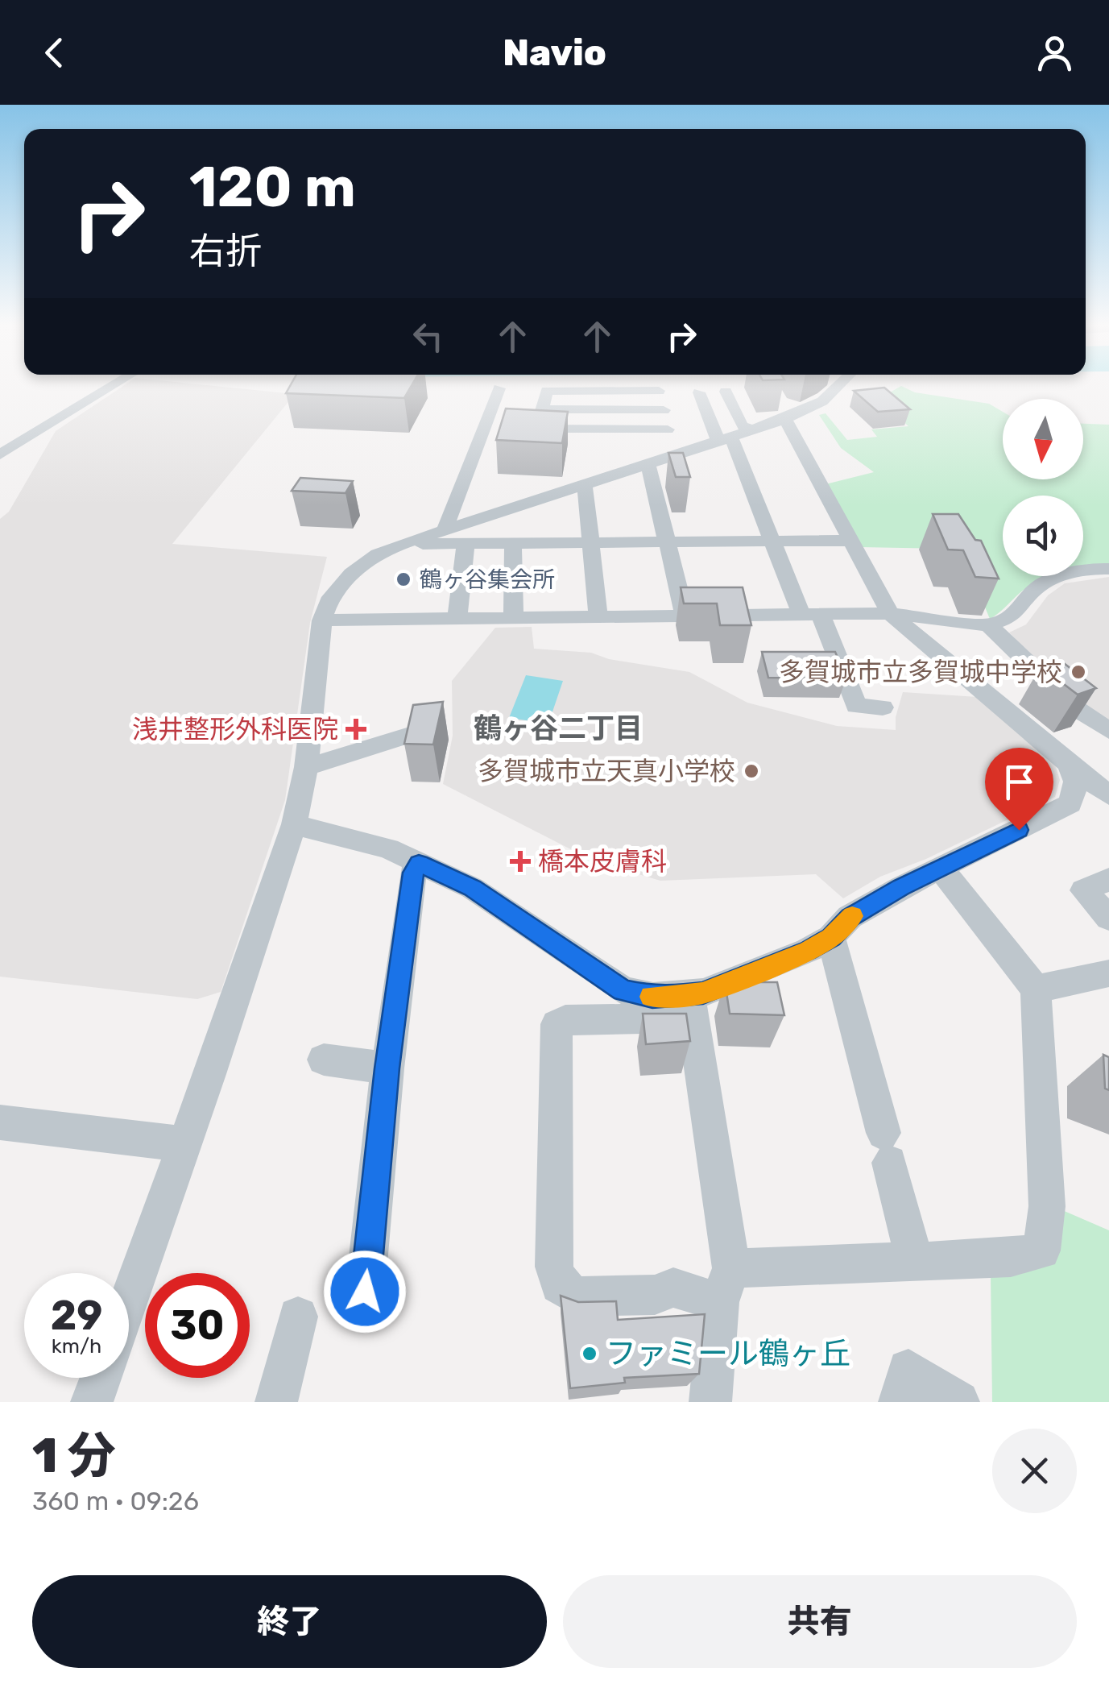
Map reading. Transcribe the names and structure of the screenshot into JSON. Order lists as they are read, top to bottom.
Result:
{
  "districts": ["鶴ヶ谷二丁目"],
  "places": {
    "other": [
      "鶴ヶ谷集会所",
      "多賀城市立多賀城中学校",
      "多賀城市立天真小学校",
      "ファミール鶴ヶ丘"
    ],
    "health": ["浅井整形外科医院", "橋本皮膚科"]
  },
  "north": "bottom",
  "page": {
    "header": "Navio",
    "turn": ["120 m", "右折"],
    "speed": "29 km/h",
    "limit": "30",
    "heading": ["1 分", "360 m · 09:26"],
    "buttons": ["終了", "共有"]
  }
}
